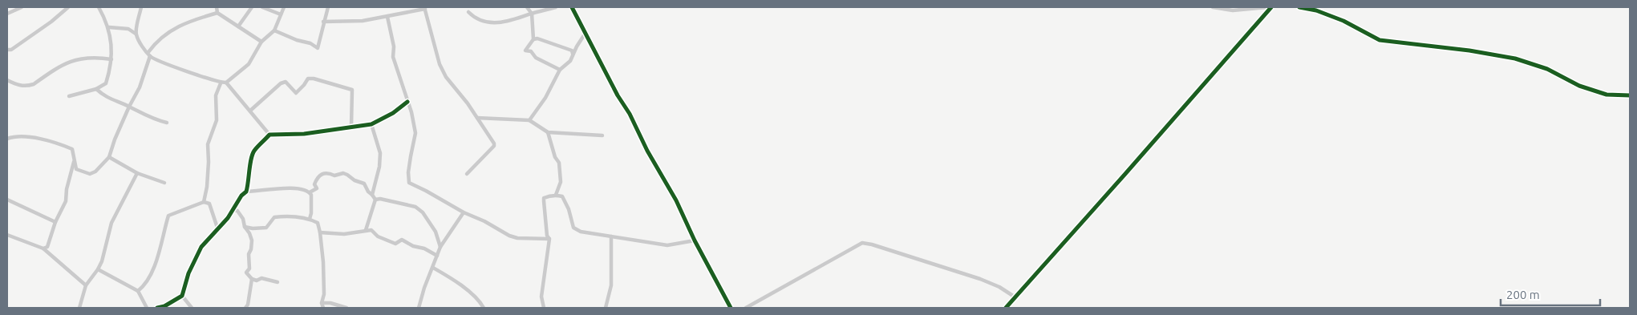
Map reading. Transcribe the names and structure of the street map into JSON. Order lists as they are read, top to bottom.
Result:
{
  "scale_bar": "200 m"
}
